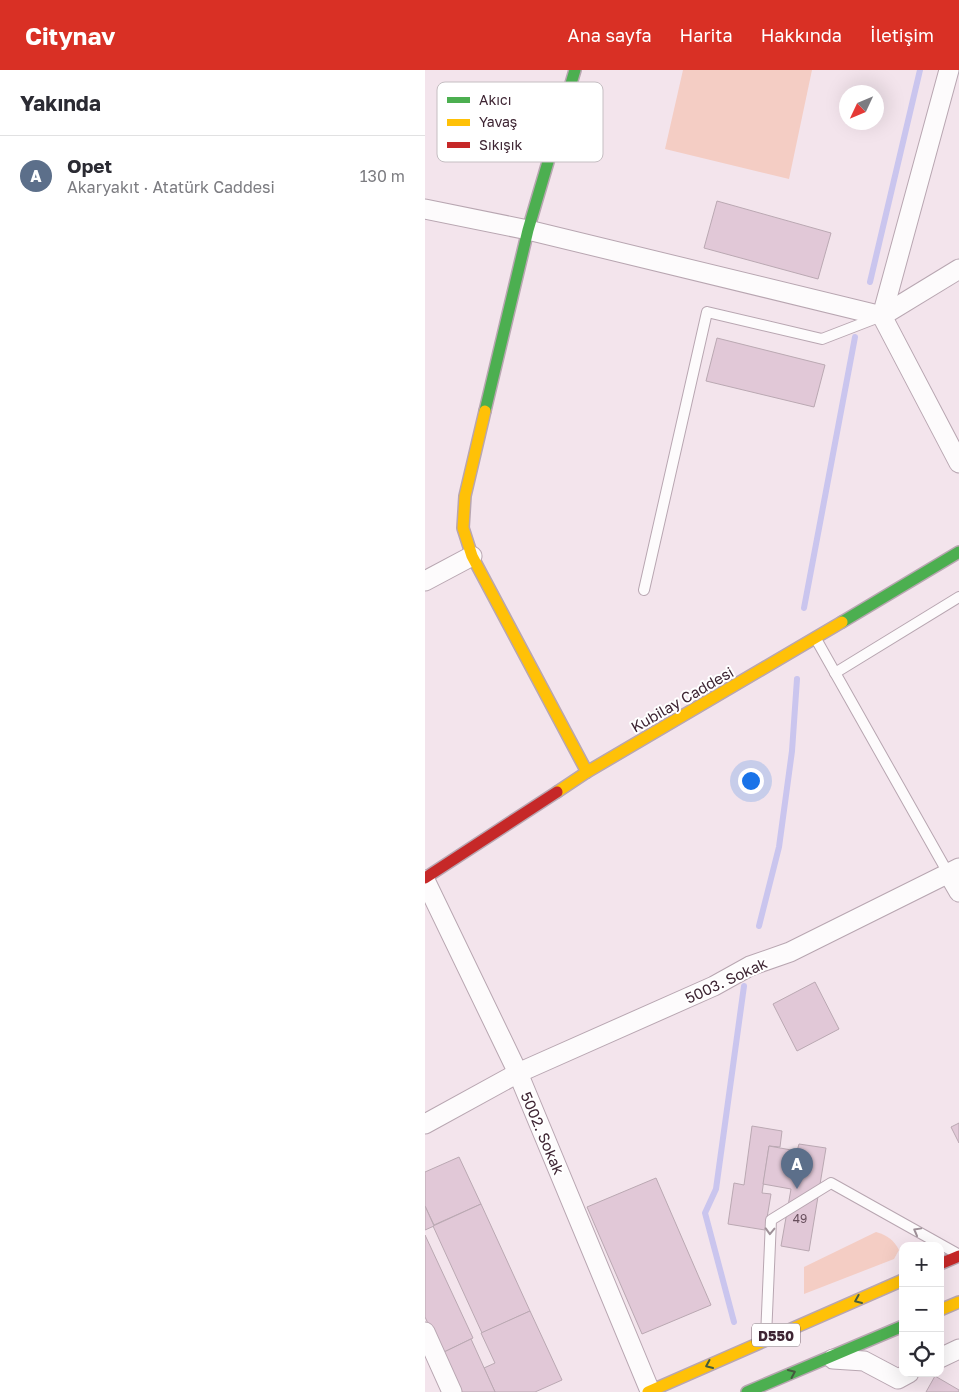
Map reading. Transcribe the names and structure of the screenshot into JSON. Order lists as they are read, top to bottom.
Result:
{
  "streets": {
    "main road": ["Kubilay Caddesi", "D550"],
    "street": ["5003. Sokak", "5002. Sokak"]
  },
  "crossings": [
    ["Kubilay Caddesi", "5002. Sokak"],
    ["5003. Sokak", "5002. Sokak"],
    ["5002. Sokak", "D550"]
  ],
  "house_numbers": ["49"],
  "legend": ["Akıcı", "Yavaş", "Sıkışık"],
  "north": "bottom left",
  "page": {
    "header": "Citynav",
    "nav": [
      "Ana sayfa",
      "Harita",
      "Hakkında",
      "İletişim"
    ],
    "heading": "Yakında",
    "list": [
      {
        "mark": "A",
        "name": "Opet",
        "note": "Akaryakıt · Atatürk Caddesi",
        "value": "130 m"
      }
    ],
    "pins": "A",
    "map_buttons": ["+", "−"]
  }
}
